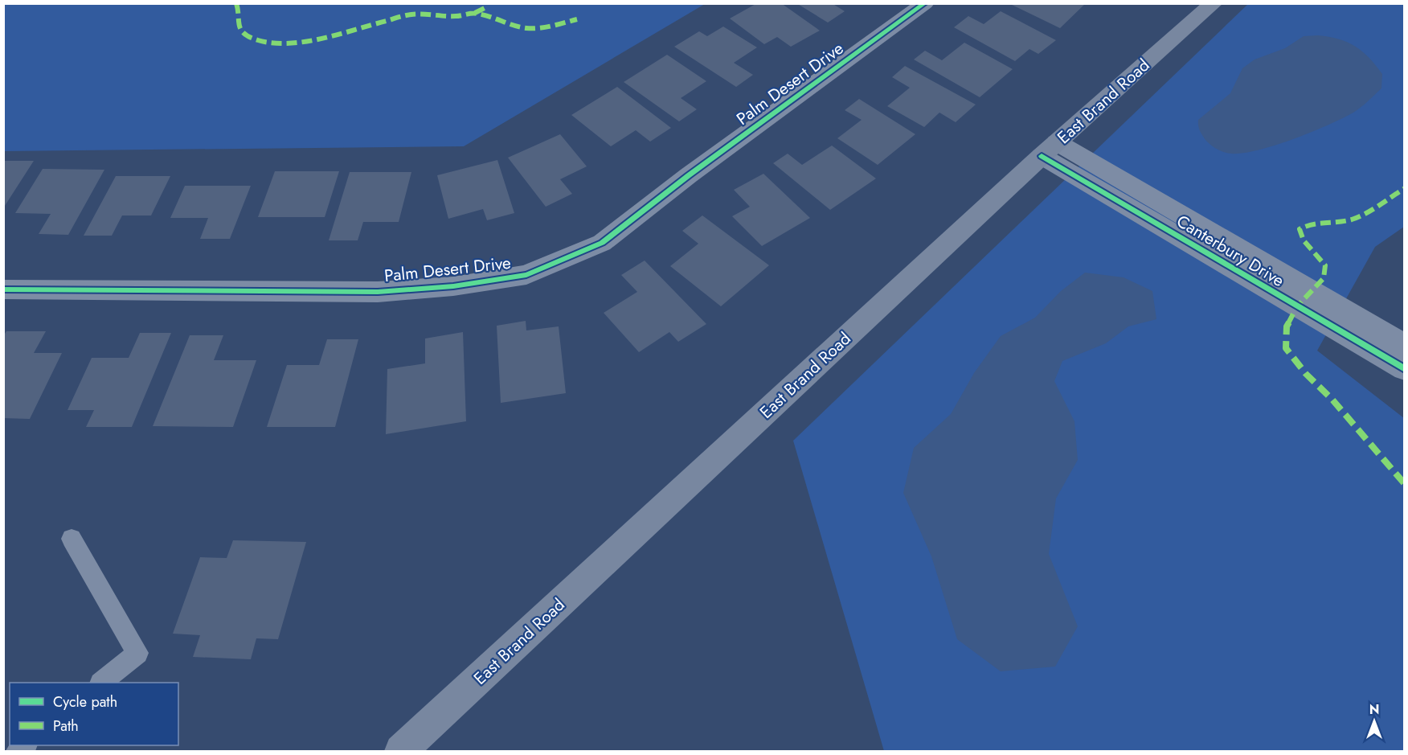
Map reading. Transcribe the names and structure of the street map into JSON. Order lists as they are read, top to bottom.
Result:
{
  "streets": {
    "main road": ["East Brand Road"],
    "street": ["Palm Desert Drive", "Canterbury Drive"]
  },
  "crossings": [
    ["East Brand Road", "Canterbury Drive"]
  ],
  "legend": ["Cycle path", "Path"],
  "north": "top"
}
